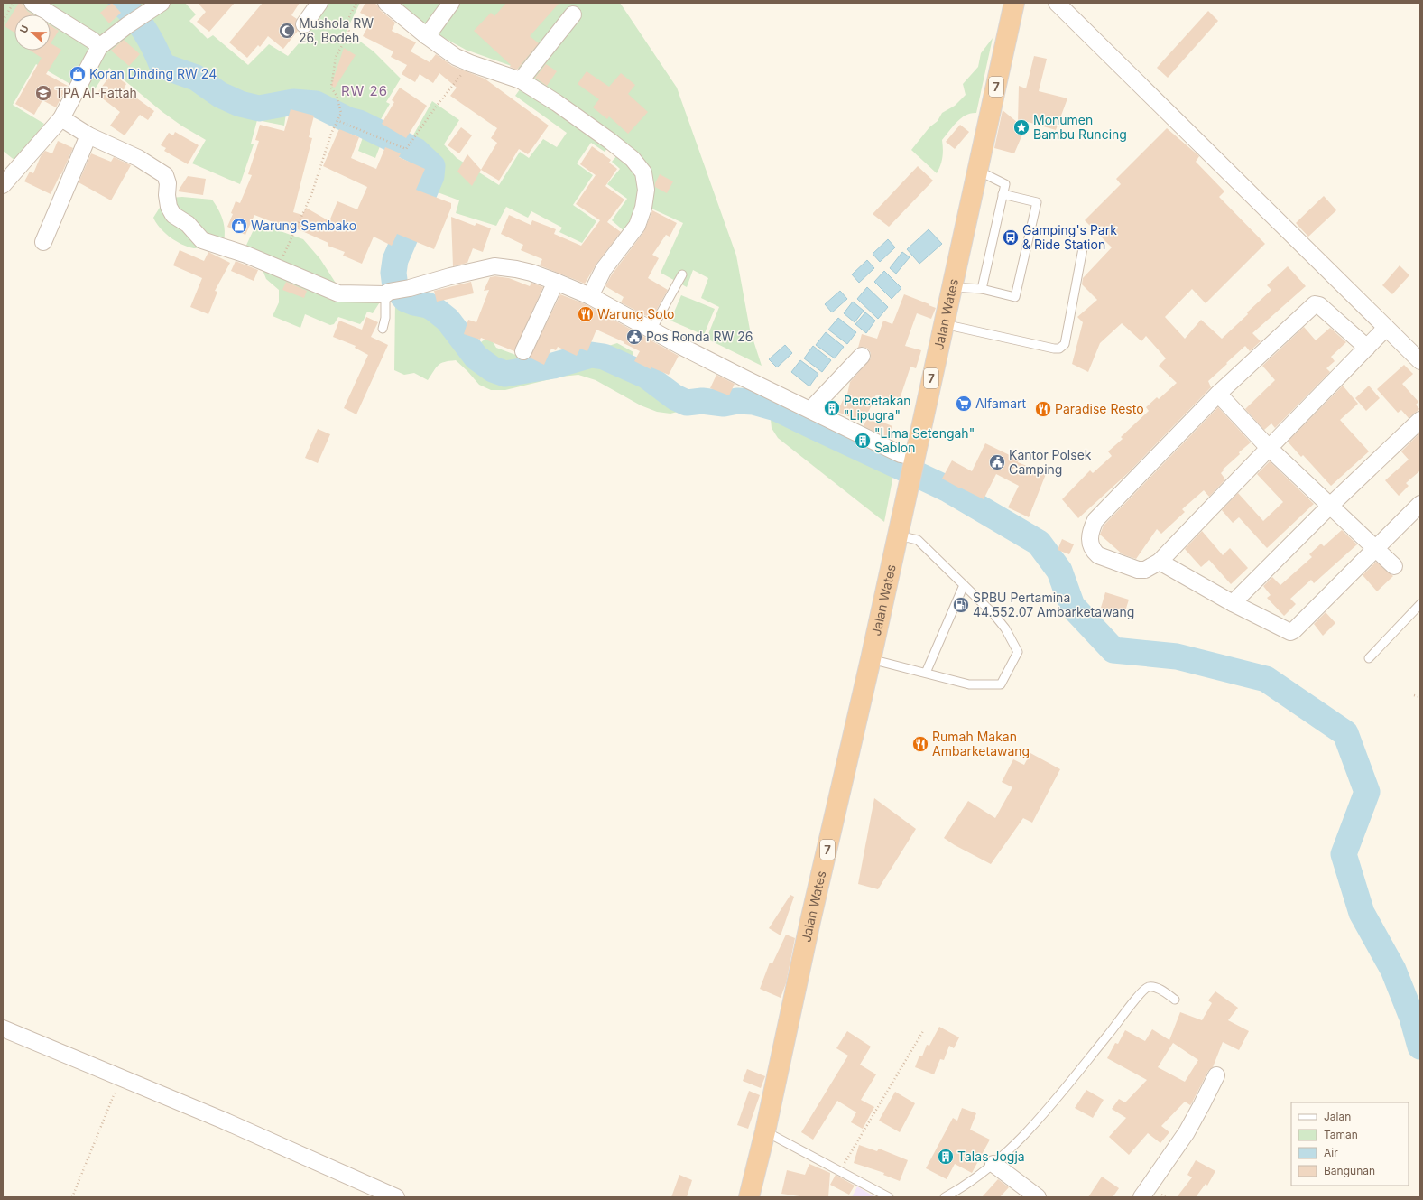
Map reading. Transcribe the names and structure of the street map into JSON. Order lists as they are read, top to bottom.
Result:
{
  "streets": {
    "highway": ["7", "Jalan Wates"]
  },
  "districts": ["RW 26"],
  "places": {
    "mosque": ["Mushola RW 26, Bodeh"],
    "shop": ["Koran Dinding RW 24", "Warung Sembako"],
    "school or university": ["TPA Al-Fattah"],
    "place": ["Monumen Bambu Runcing"],
    "bus stop": ["Gamping's Park & Ride Station"],
    "restaurant": ["Warung Soto", "Paradise Resto", "Rumah Makan Ambarketawang"],
    "public building": ["Pos Ronda RW 26", "Kantor Polsek Gamping"],
    "supermarket": ["Alfamart"],
    "building": ["Percetakan \"Lipugra\"", "\"Lima Setengah\" Sablon", "Talas Jogja"],
    "fuel station": ["SPBU Pertamina 44.552.07 Ambarketawang"]
  },
  "legend": [
    "Jalan",
    "Taman",
    "Air",
    "Bangunan"
  ],
  "north": "left"
}
